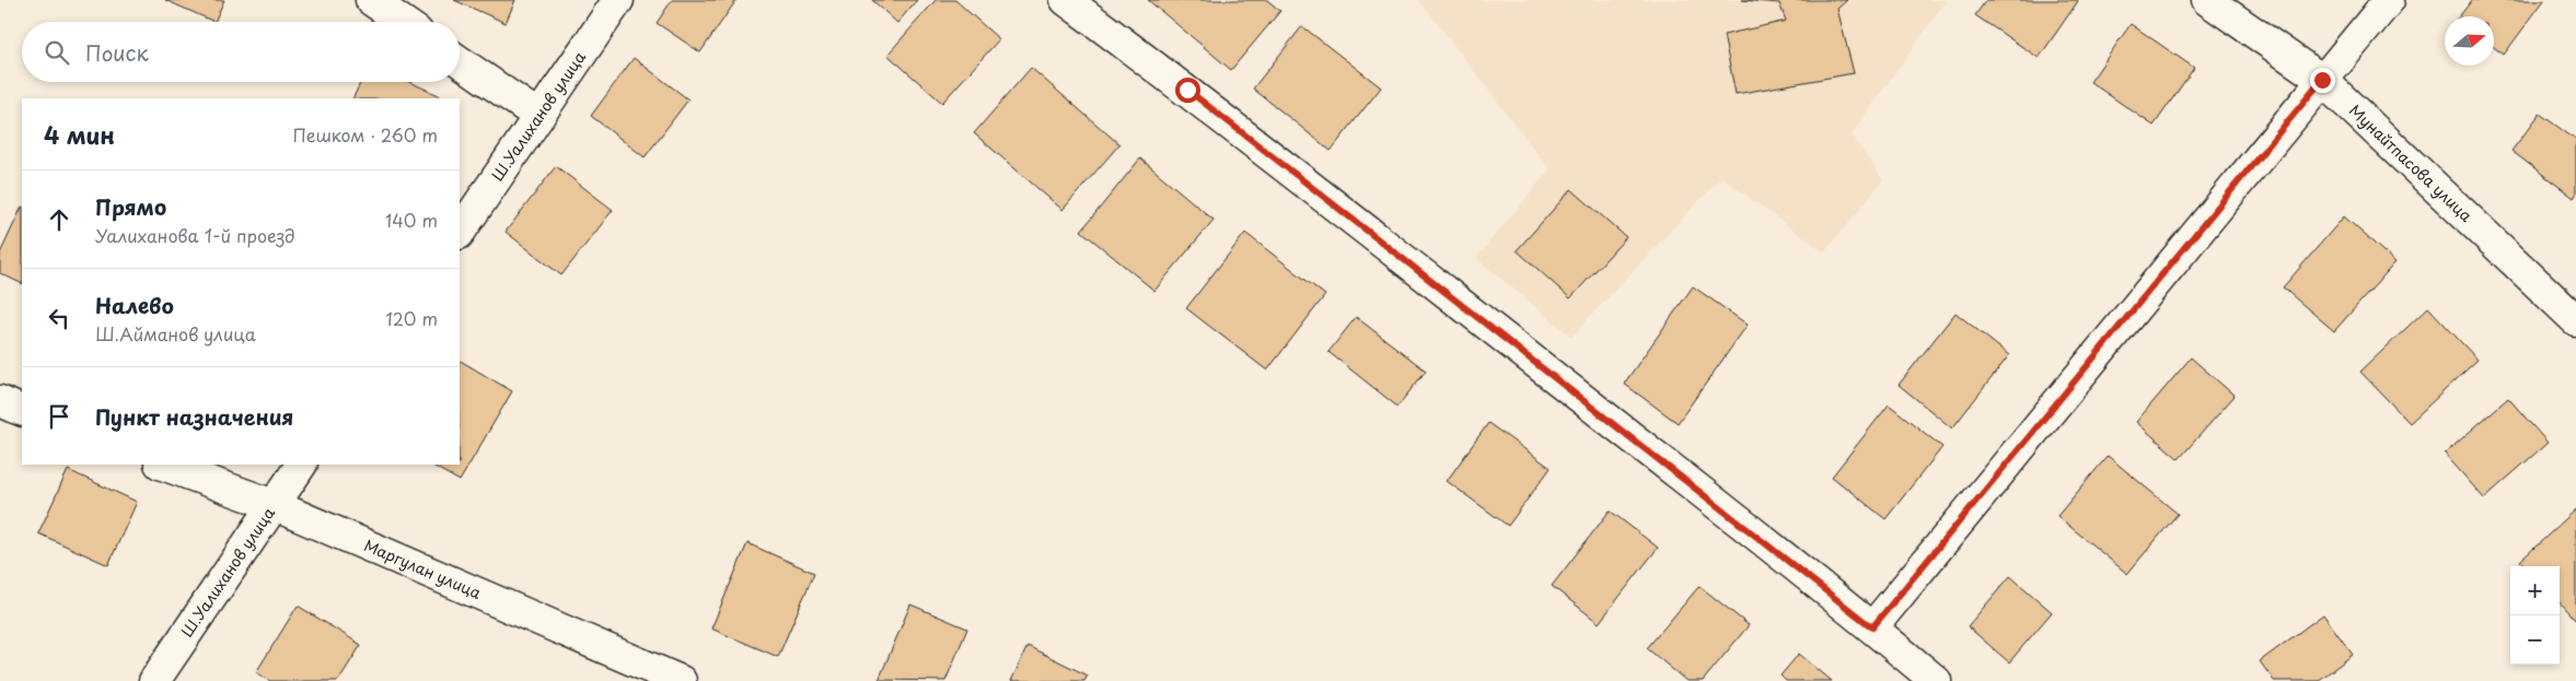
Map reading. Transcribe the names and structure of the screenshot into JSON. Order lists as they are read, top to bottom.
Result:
{
  "streets": {
    "street": ["Ш.Уалиханов улица", "Мунайтпасова улица", "Маргулан улица"]
  },
  "crossings": [
    ["Ш.Уалиханов улица", "Маргулан улица"]
  ],
  "north": "right",
  "page": {
    "search": "Поиск",
    "heading": ["4 мин", "Пешком · 260 m"],
    "list": [
      ["Прямо", "Уалиханова 1-й проезд", "140 m"],
      ["Налево", "Ш.Айманов улица", "120 m"],
      "Пункт назначения"
    ],
    "map_buttons": ["+", "−"]
  }
}
